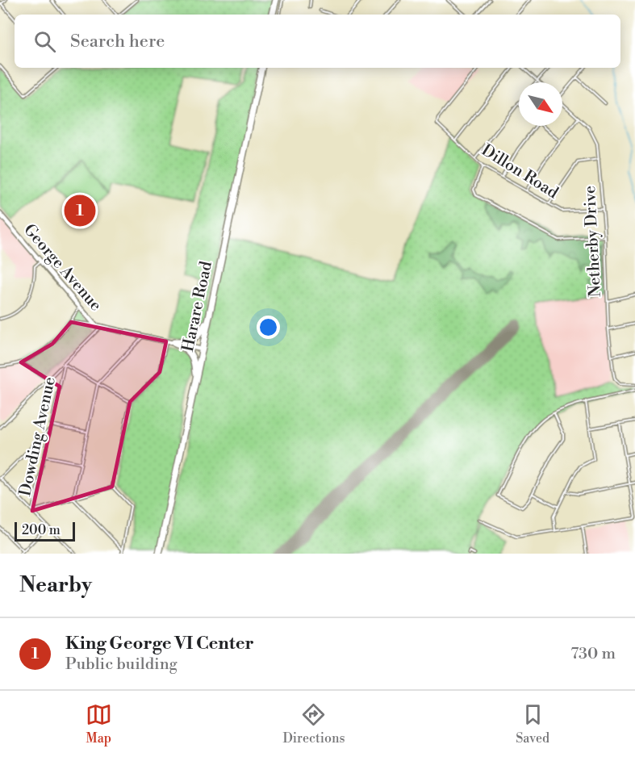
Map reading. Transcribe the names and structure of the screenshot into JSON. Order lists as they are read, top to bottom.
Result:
{
  "streets": {
    "highway": ["Harare Road"],
    "main road": ["George Avenue"],
    "street": ["Dillon Road", "Netherby Drive", "Dowding Avenue"]
  },
  "crossings": [
    ["Dillon Road", "Netherby Drive"],
    ["George Avenue", "Harare Road"]
  ],
  "scale_bar": "200 m",
  "north": "bottom right",
  "page": {
    "search": "Search here",
    "pins": "1",
    "scale": "200 m",
    "heading": "Nearby",
    "list": [
      {
        "mark": "1",
        "name": "King George VI Center",
        "note": "Public building",
        "value": "730 m"
      }
    ],
    "nav": ["Map", "Directions", "Saved"]
  }
}
